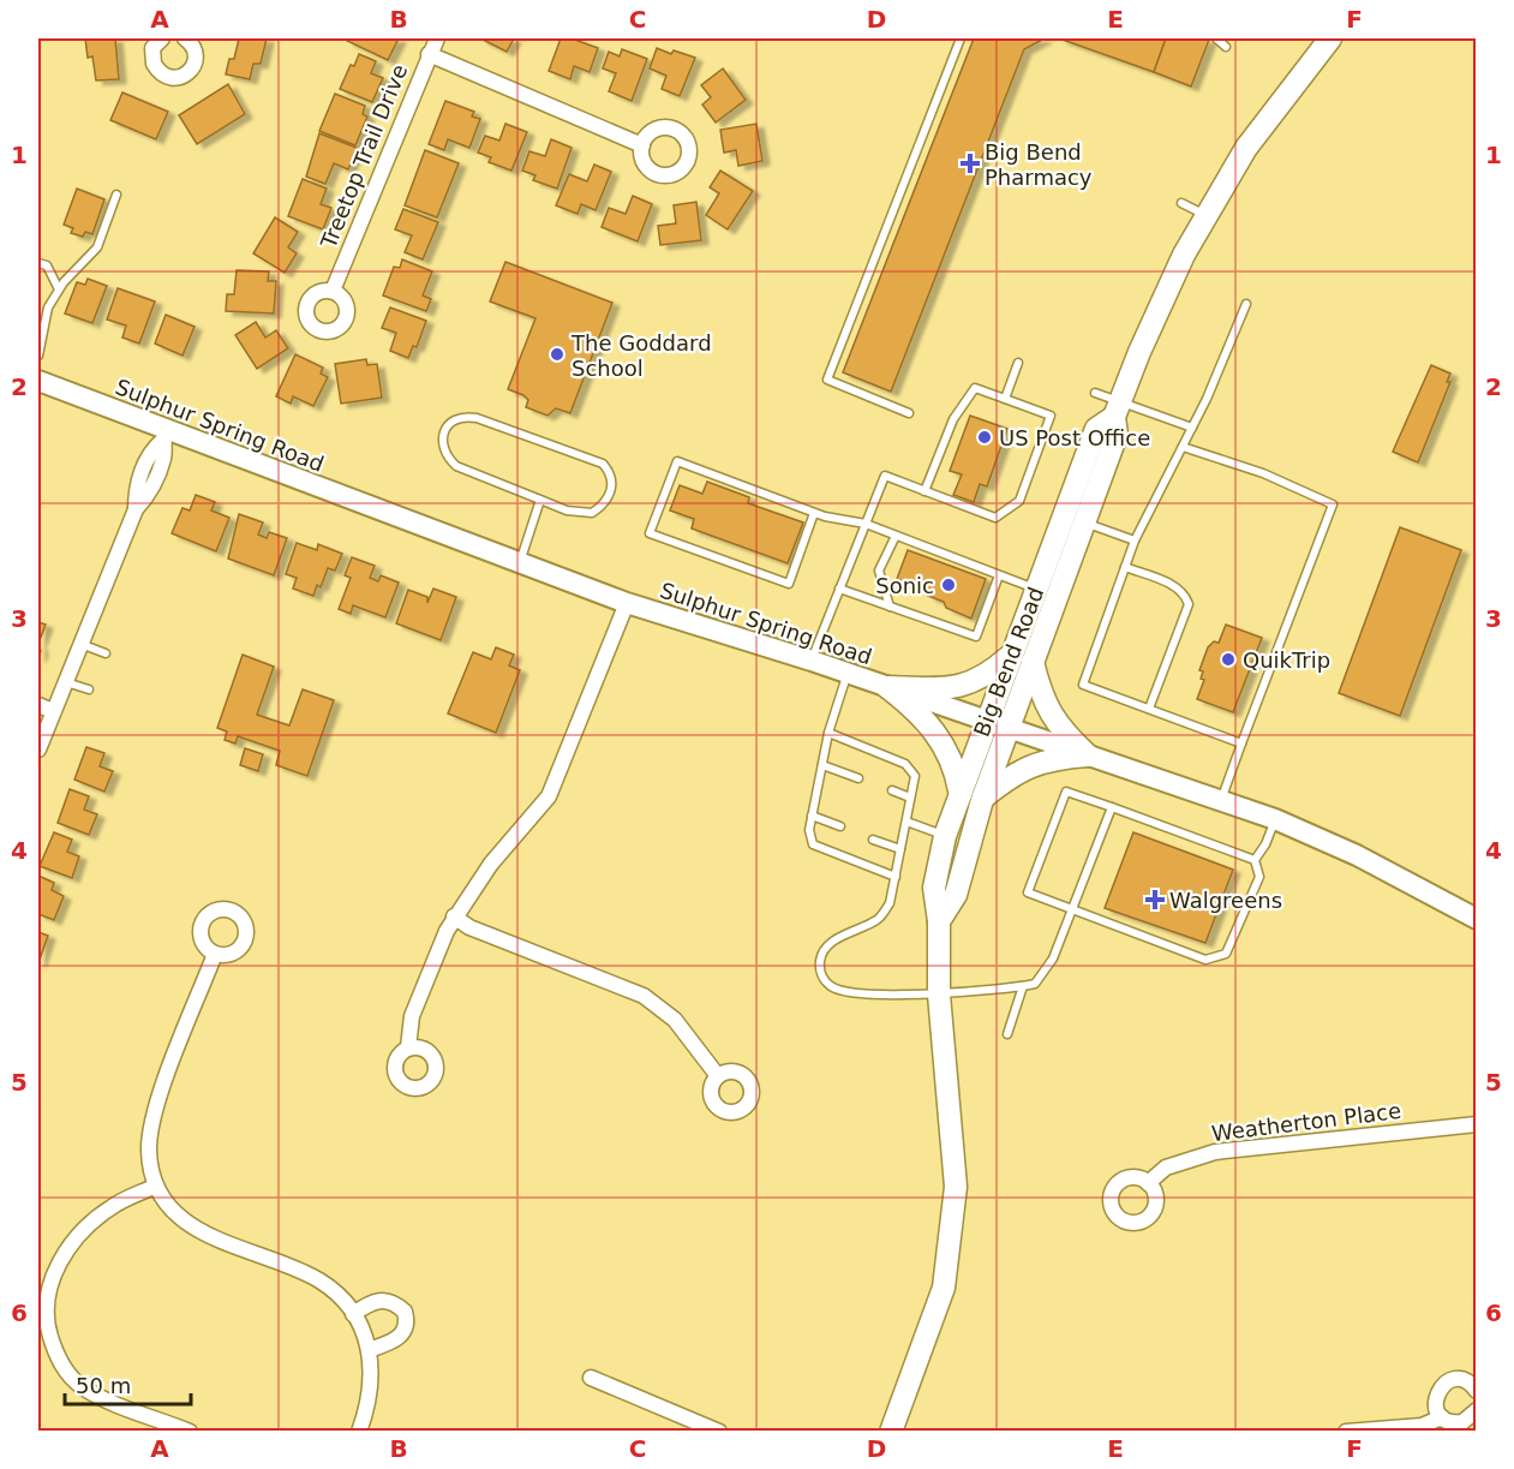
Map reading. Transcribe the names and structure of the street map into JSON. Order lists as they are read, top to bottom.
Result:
{
  "streets": {
    "main road": ["Sulphur Spring Road", "Big Bend Road"],
    "street": ["Treetop Trail Drive", "Weatherton Place"]
  },
  "crossings": [
    ["Sulphur Spring Road", "Big Bend Road"]
  ],
  "places": {
    "health": ["Big Bend Pharmacy", "Walgreens"],
    "other": [
      "The Goddard School",
      "US Post Office",
      "Sonic",
      "QuikTrip"
    ]
  },
  "scale_bar": "50 m",
  "grid": {
    "columns": [
      "A",
      "B",
      "C",
      "D",
      "E",
      "F"
    ],
    "rows": [
      "1",
      "2",
      "3",
      "4",
      "5",
      "6"
    ]
  }
}
